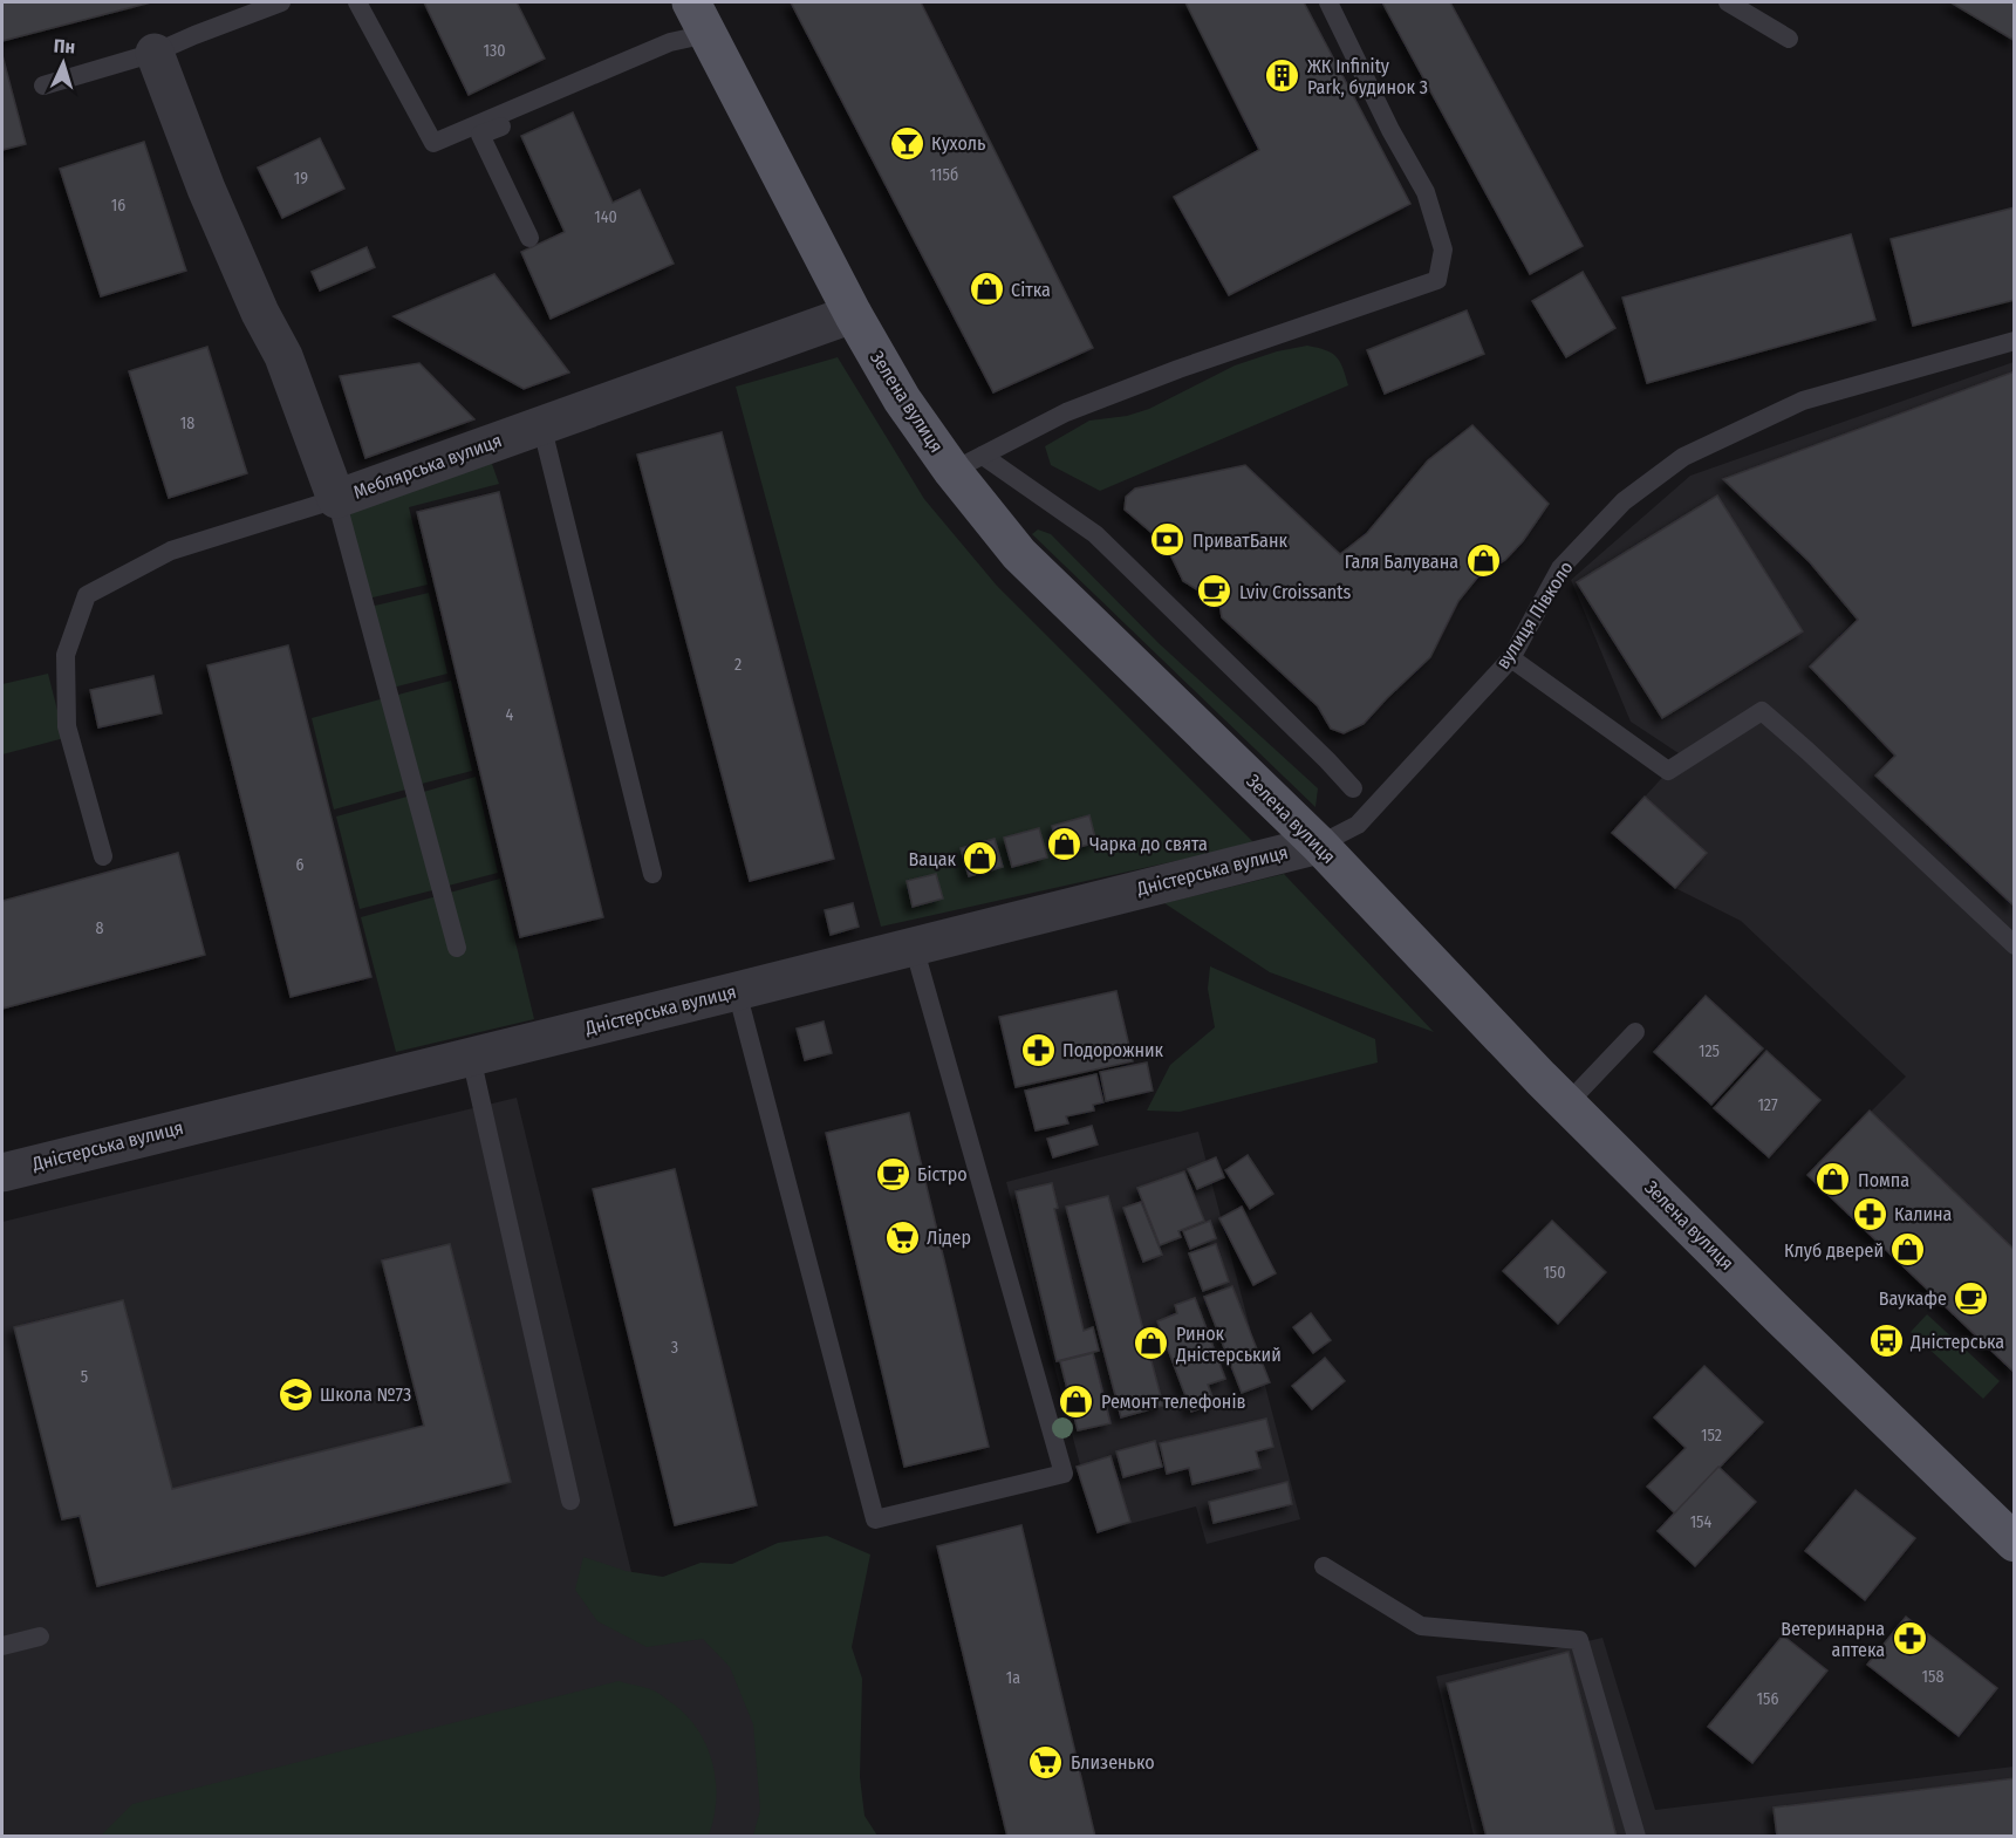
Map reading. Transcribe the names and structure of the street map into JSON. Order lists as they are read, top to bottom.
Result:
{
  "streets": {
    "main road": ["Зелена вулиця"],
    "street": ["Меблярська вулиця", "Дністерська вулиця"],
    "lane": ["вулиця Півколо"]
  },
  "crossings": [
    ["Зелена вулиця", "Меблярська вулиця"],
    ["Зелена вулиця", "вулиця Півколо"],
    ["Зелена вулиця", "Дністерська вулиця"],
    ["вулиця Півколо", "Дністерська вулиця"]
  ],
  "places": {
    "building": ["ЖК Infinity Park, будинок 3"],
    "bar": ["Кухоль"],
    "shop": [
      "Сітка",
      "Галя Балувана",
      "Чарка до свята",
      "Вацак",
      "Помпа",
      "Клуб дверей",
      "Ринок Дністерський",
      "Ремонт телефонів"
    ],
    "bank": ["ПриватБанк"],
    "cafe": ["Lviv Croissants", "Бістро", "Ваукафе"],
    "pharmacy": ["Подорожник", "Калина", "Ветеринарна аптека"],
    "supermarket": ["Лідер", "Близенько"],
    "bus stop": ["Дністерська"],
    "school or university": ["Школа №73"]
  },
  "house_numbers": [
    "130",
    "115б",
    "19",
    "16",
    "140",
    "18",
    "2",
    "4",
    "6",
    "8",
    "125",
    "127",
    "150",
    "3",
    "5",
    "152",
    "154",
    "158",
    "1а",
    "156"
  ],
  "north": "top"
}
